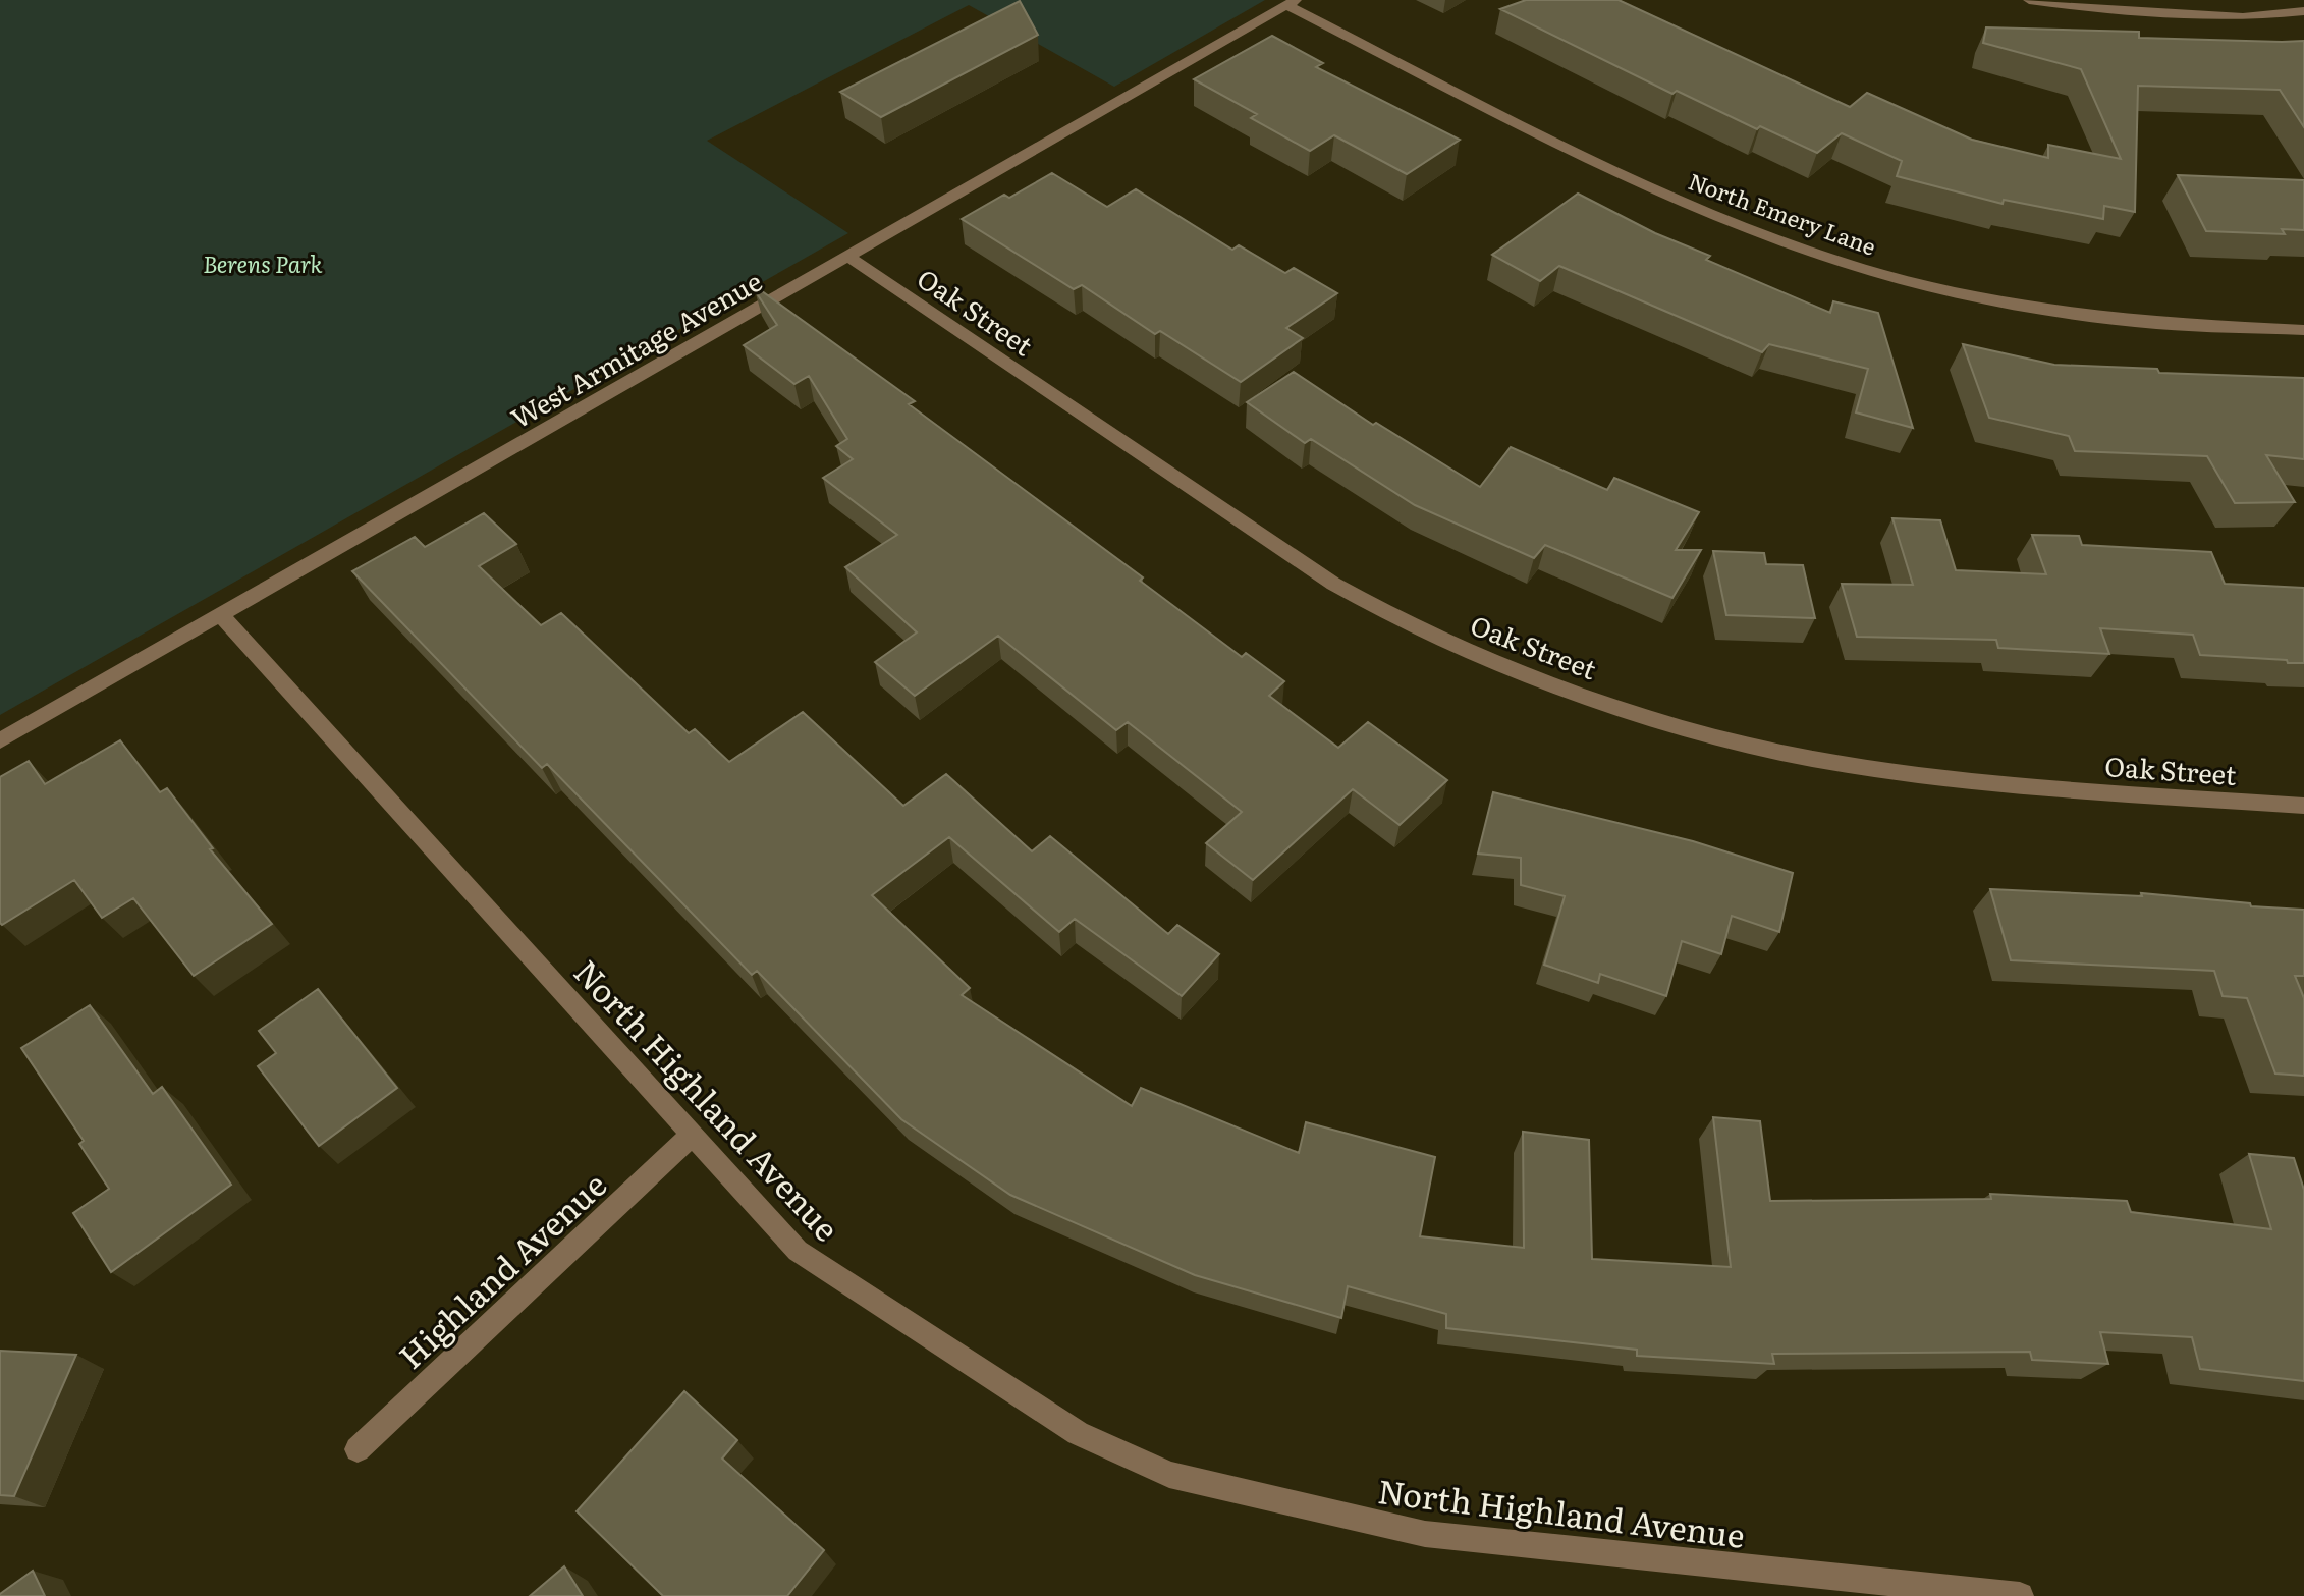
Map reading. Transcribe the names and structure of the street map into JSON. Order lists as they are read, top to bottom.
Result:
{
  "streets": {
    "street": [
      "North Emery Lane",
      "Oak Street",
      "West Armitage Avenue",
      "North Highland Avenue",
      "Highland Avenue"
    ]
  },
  "crossings": [
    ["North Emery Lane", "West Armitage Avenue"],
    ["Oak Street", "West Armitage Avenue"],
    ["West Armitage Avenue", "North Highland Avenue"],
    ["North Highland Avenue", "Highland Avenue"]
  ],
  "parks": ["Berens Park"]
}
